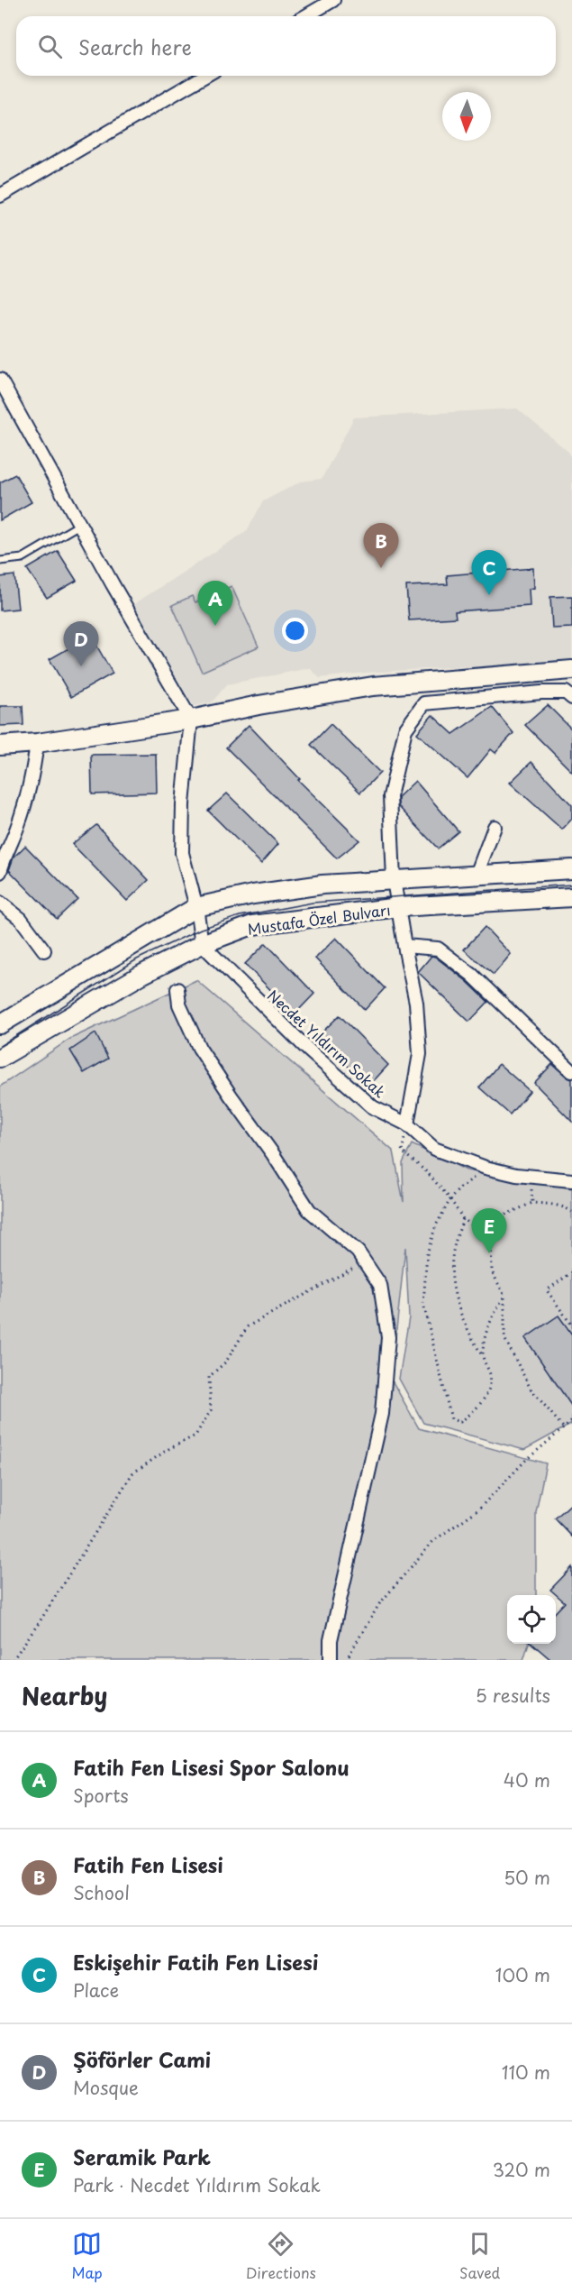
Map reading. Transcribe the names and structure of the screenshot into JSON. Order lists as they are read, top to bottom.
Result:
{
  "streets": {
    "main road": ["Mustafa Özel Bulvarı"],
    "street": ["Necdet Yıldırım Sokak"]
  },
  "crossings": [
    ["Mustafa Özel Bulvarı", "Necdet Yıldırım Sokak"]
  ],
  "north": "bottom",
  "page": {
    "search": "Search here",
    "pins": [
      "B",
      "C",
      "A",
      "D",
      "E"
    ],
    "heading": ["Nearby", "5 results"],
    "list": [
      {
        "mark": "A",
        "name": "Fatih Fen Lisesi Spor Salonu",
        "note": "Sports",
        "value": "40 m"
      },
      {
        "mark": "B",
        "name": "Fatih Fen Lisesi",
        "note": "School",
        "value": "50 m"
      },
      {
        "mark": "C",
        "name": "Eskişehir Fatih Fen Lisesi",
        "note": "Place",
        "value": "100 m"
      },
      {
        "mark": "D",
        "name": "Şöförler Cami",
        "note": "Mosque",
        "value": "110 m"
      },
      {
        "mark": "E",
        "name": "Seramik Park",
        "note": "Park · Necdet Yıldırım Sokak",
        "value": "320 m"
      }
    ],
    "nav": ["Map", "Directions", "Saved"]
  }
}
